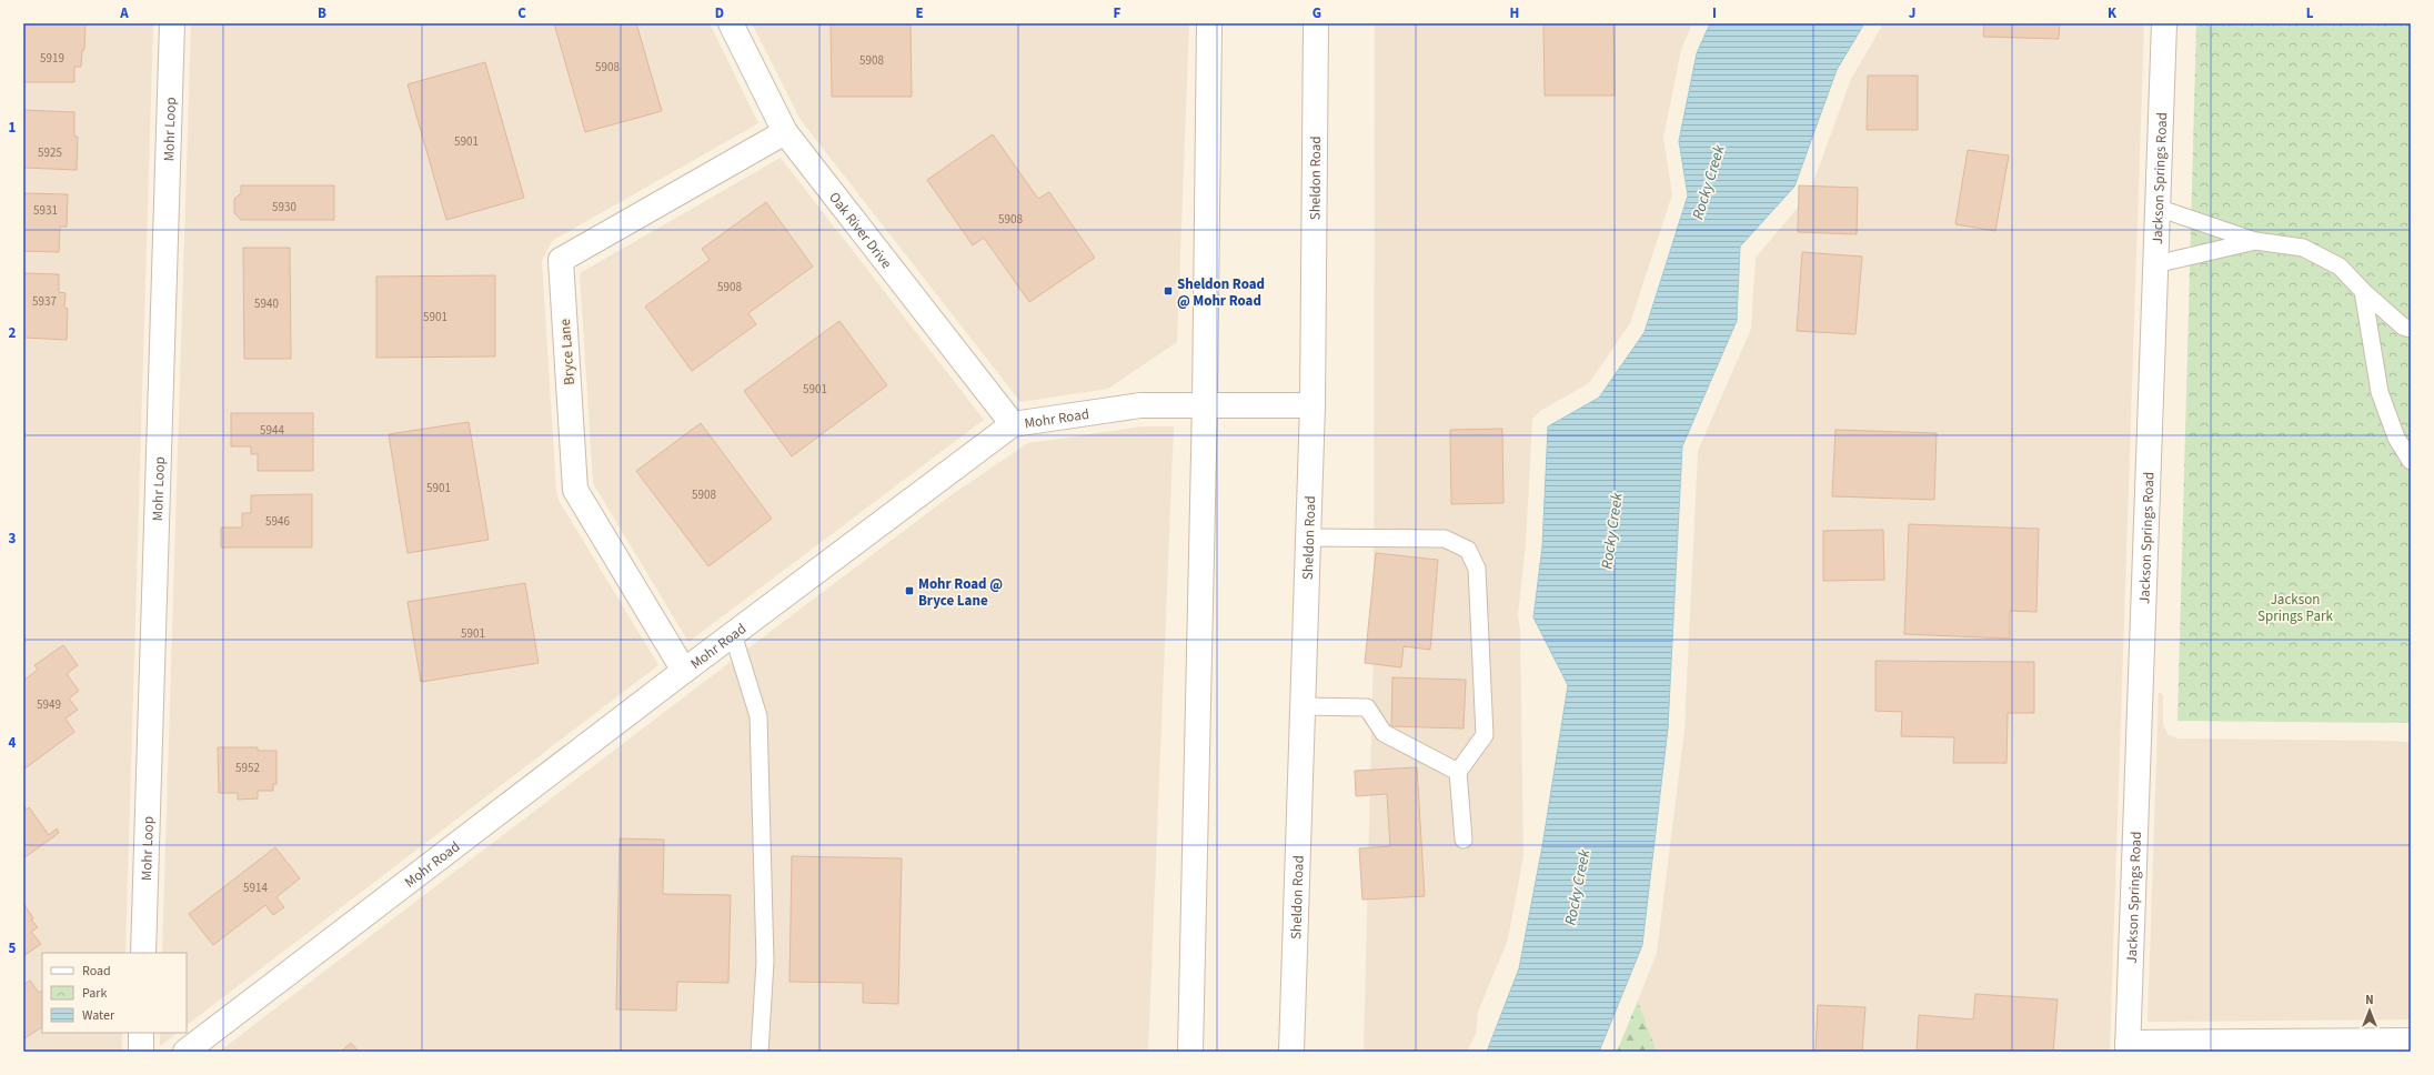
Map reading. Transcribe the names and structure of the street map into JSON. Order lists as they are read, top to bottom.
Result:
{
  "streets": {
    "street": [
      "Mohr Loop",
      "Sheldon Road",
      "Jackson Springs Road",
      "Oak River Drive",
      "Bryce Lane",
      "Mohr Road"
    ]
  },
  "crossings": [
    ["Sheldon Road", "Mohr Road"],
    ["Oak River Drive", "Bryce Lane"],
    ["Oak River Drive", "Mohr Road"],
    ["Bryce Lane", "Mohr Road"]
  ],
  "water": ["Rocky Creek"],
  "parks": ["Jackson Springs Park"],
  "places": {
    "transit": ["Sheldon Road @ Mohr Road", "Mohr Road @ Bryce Lane"]
  },
  "house_numbers": [
    "5919",
    "5908",
    "5908",
    "5901",
    "5925",
    "5930",
    "5931",
    "5908",
    "5908",
    "5937",
    "5940",
    "5901",
    "5901",
    "5944",
    "5901",
    "5908",
    "5946",
    "5901",
    "5949",
    "5952",
    "5914"
  ],
  "legend": ["Road", "Park", "Water"],
  "north": "top",
  "grid": {
    "columns": [
      "A",
      "B",
      "C",
      "D",
      "E",
      "F",
      "G",
      "H",
      "I",
      "J",
      "K",
      "L"
    ],
    "rows": [
      "1",
      "2",
      "3",
      "4",
      "5"
    ]
  }
}
